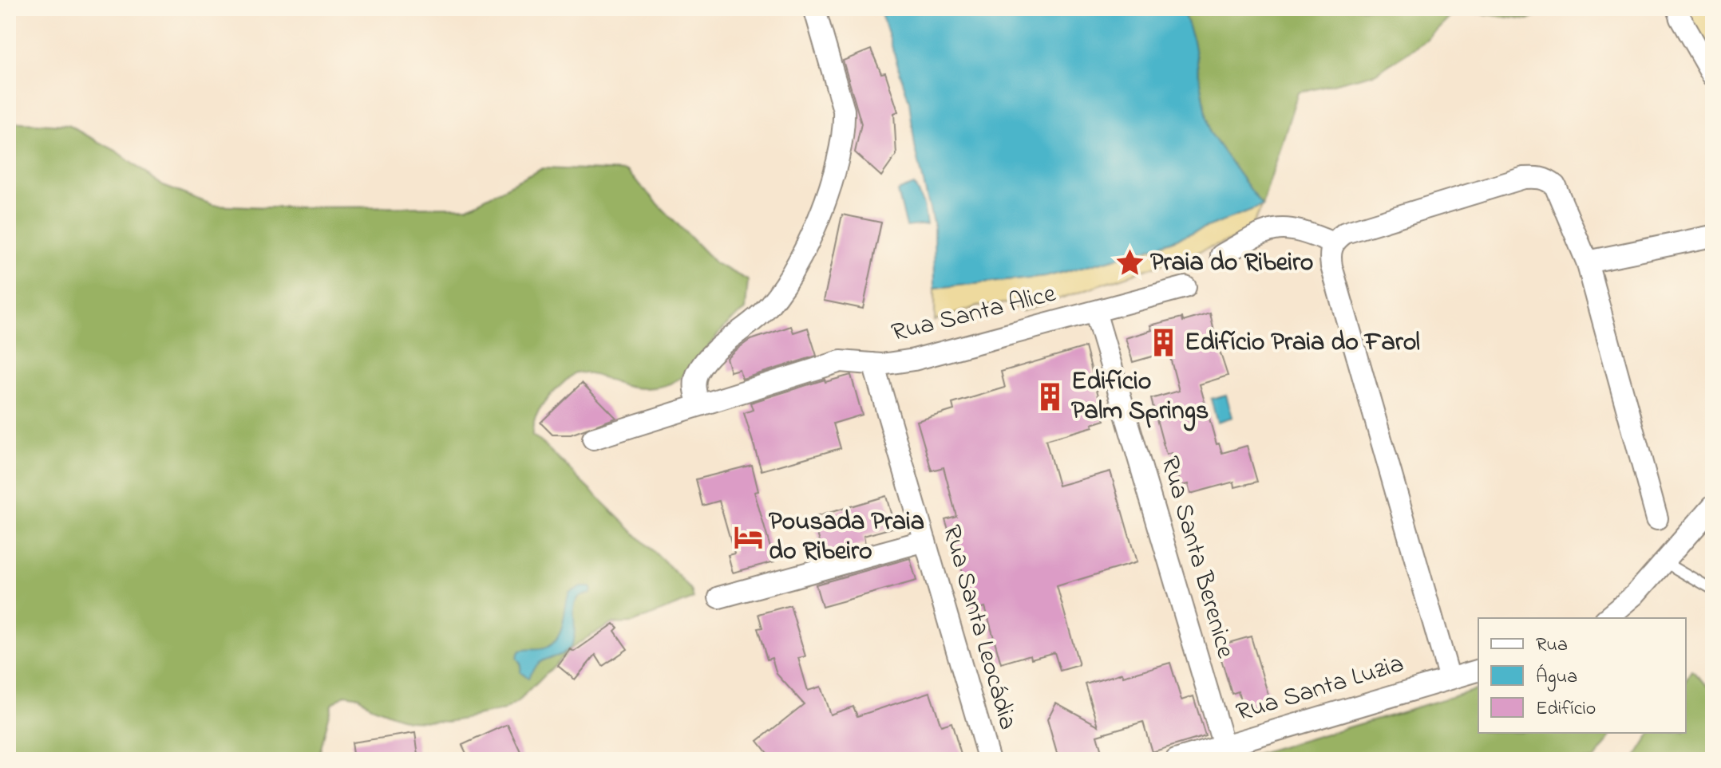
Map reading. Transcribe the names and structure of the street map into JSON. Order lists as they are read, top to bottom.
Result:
{
  "streets": {
    "street": [
      "Rua Santa Alice",
      "Rua Santa Berenice",
      "Rua Santa Leocádia",
      "Rua Santa Luzia"
    ]
  },
  "crossings": [
    ["Rua Santa Alice", "Rua Santa Berenice"],
    ["Rua Santa Alice", "Rua Santa Leocádia"],
    ["Rua Santa Berenice", "Rua Santa Luzia"]
  ],
  "places": {
    "place": ["Praia do Ribeiro"],
    "building": ["Edifício Praia do Farol", "Edifício Palm Springs"],
    "hotel": ["Pousada Praia do Ribeiro"]
  },
  "legend": ["Rua", "Água", "Edifício"]
}
